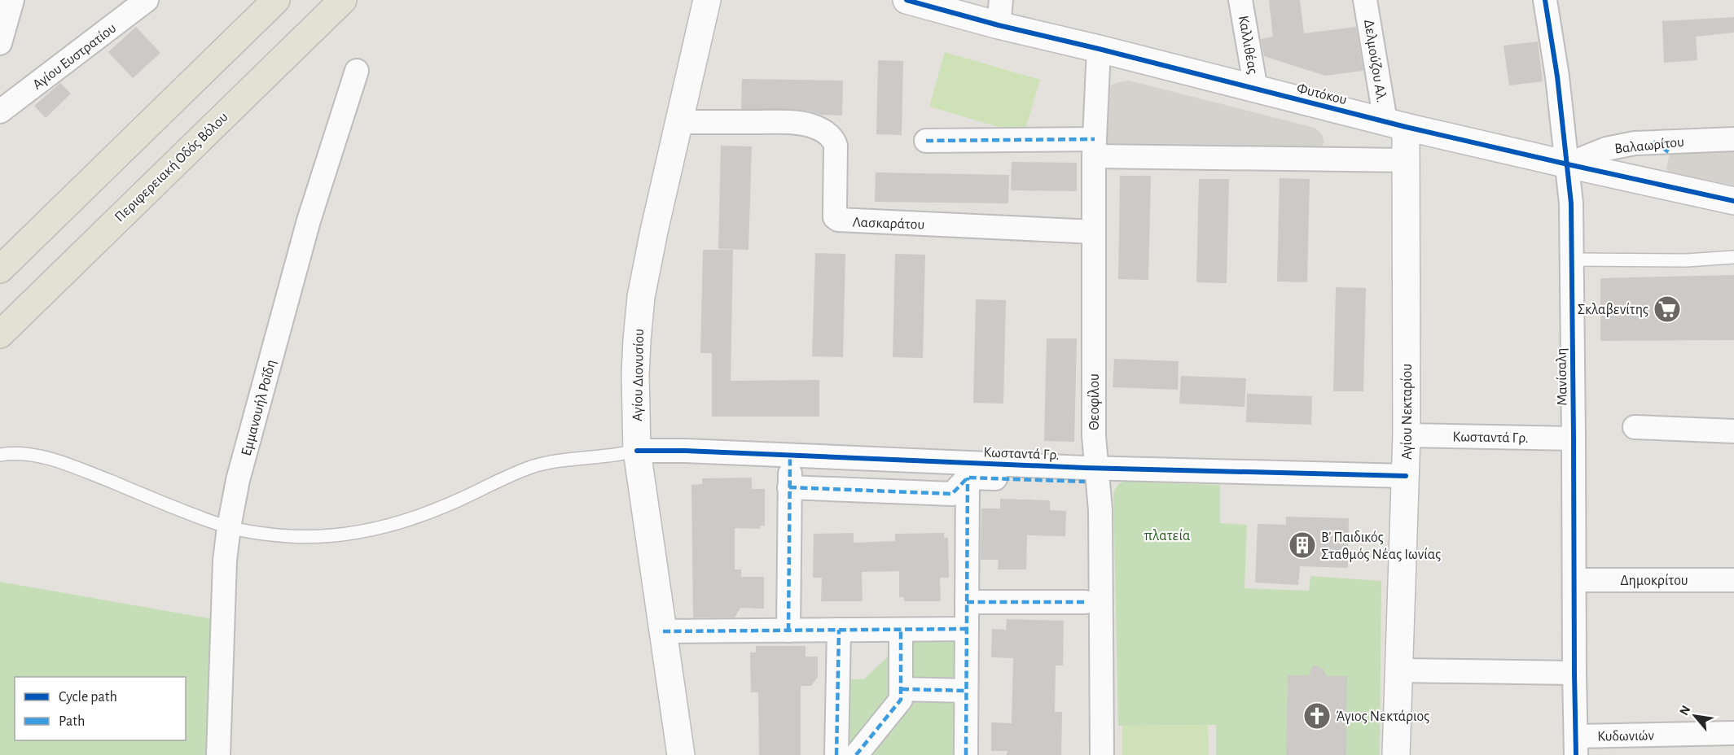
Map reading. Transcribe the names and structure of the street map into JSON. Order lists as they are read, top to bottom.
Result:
{
  "streets": {
    "main road": ["Περιφερειακή Οδός Βόλου"],
    "street": [
      "Καλλιθέας",
      "Αγίου Ευστρατίου",
      "Δελμούζου Αλ.",
      "Φυτόκου",
      "Βαλαωρίτου",
      "Λασκαράτου",
      "Αγίου Διονυσίου",
      "Μανίσαλη",
      "Θεοφίλου",
      "Εμμανουήλ Ροΐδη",
      "Αγίου Νεκταρίου",
      "Κωσταντά Γρ.",
      "Δημοκρίτου",
      "Κυδωνιών"
    ]
  },
  "crossings": [
    ["Καλλιθέας", "Φυτόκου"],
    ["Δελμούζου Αλ.", "Φυτόκου"],
    ["Δελμούζου Αλ.", "Αγίου Νεκταρίου"],
    ["Φυτόκου", "Βαλαωρίτου"],
    ["Φυτόκου", "Μανίσαλη"],
    ["Φυτόκου", "Θεοφίλου"],
    ["Φυτόκου", "Αγίου Νεκταρίου"],
    ["Βαλαωρίτου", "Μανίσαλη"],
    ["Λασκαράτου", "Αγίου Διονυσίου"],
    ["Λασκαράτου", "Θεοφίλου"],
    ["Αγίου Διονυσίου", "Κωσταντά Γρ."],
    ["Μανίσαλη", "Κωσταντά Γρ."],
    ["Μανίσαλη", "Δημοκρίτου"],
    ["Μανίσαλη", "Κυδωνιών"],
    ["Θεοφίλου", "Κωσταντά Γρ."],
    ["Αγίου Νεκταρίου", "Κωσταντά Γρ."]
  ],
  "parks": ["πλατεία"],
  "places": {
    "supermarket": ["Σκλαβενίτης"],
    "building": ["Β' Παιδικός Σταθμός Νέας Ιωνίας"],
    "church": ["Άγιος Νεκτάριος"]
  },
  "legend": ["Cycle path", "Path"],
  "north": "top left"
}
